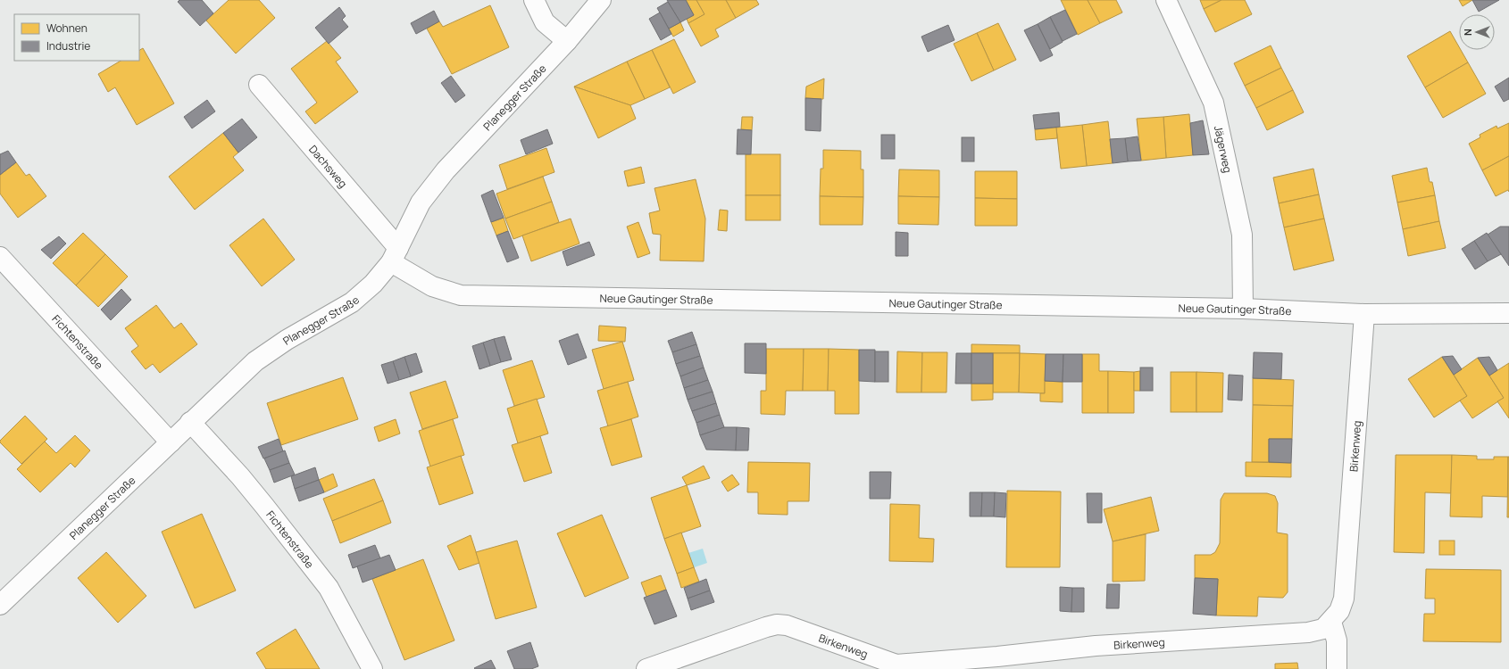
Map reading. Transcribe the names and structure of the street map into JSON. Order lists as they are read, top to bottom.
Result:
{
  "streets": {
    "street": [
      "Planegger Straße",
      "Jägerweg",
      "Dachsweg",
      "Neue Gautinger Straße",
      "Fichtenstraße",
      "Birkenweg"
    ]
  },
  "crossings": [
    ["Planegger Straße", "Dachsweg"],
    ["Planegger Straße", "Neue Gautinger Straße"],
    ["Planegger Straße", "Fichtenstraße"],
    ["Jägerweg", "Neue Gautinger Straße"],
    ["Dachsweg", "Neue Gautinger Straße"],
    ["Neue Gautinger Straße", "Birkenweg"]
  ],
  "legend": ["Wohnen", "Industrie"],
  "north": "left"
}
